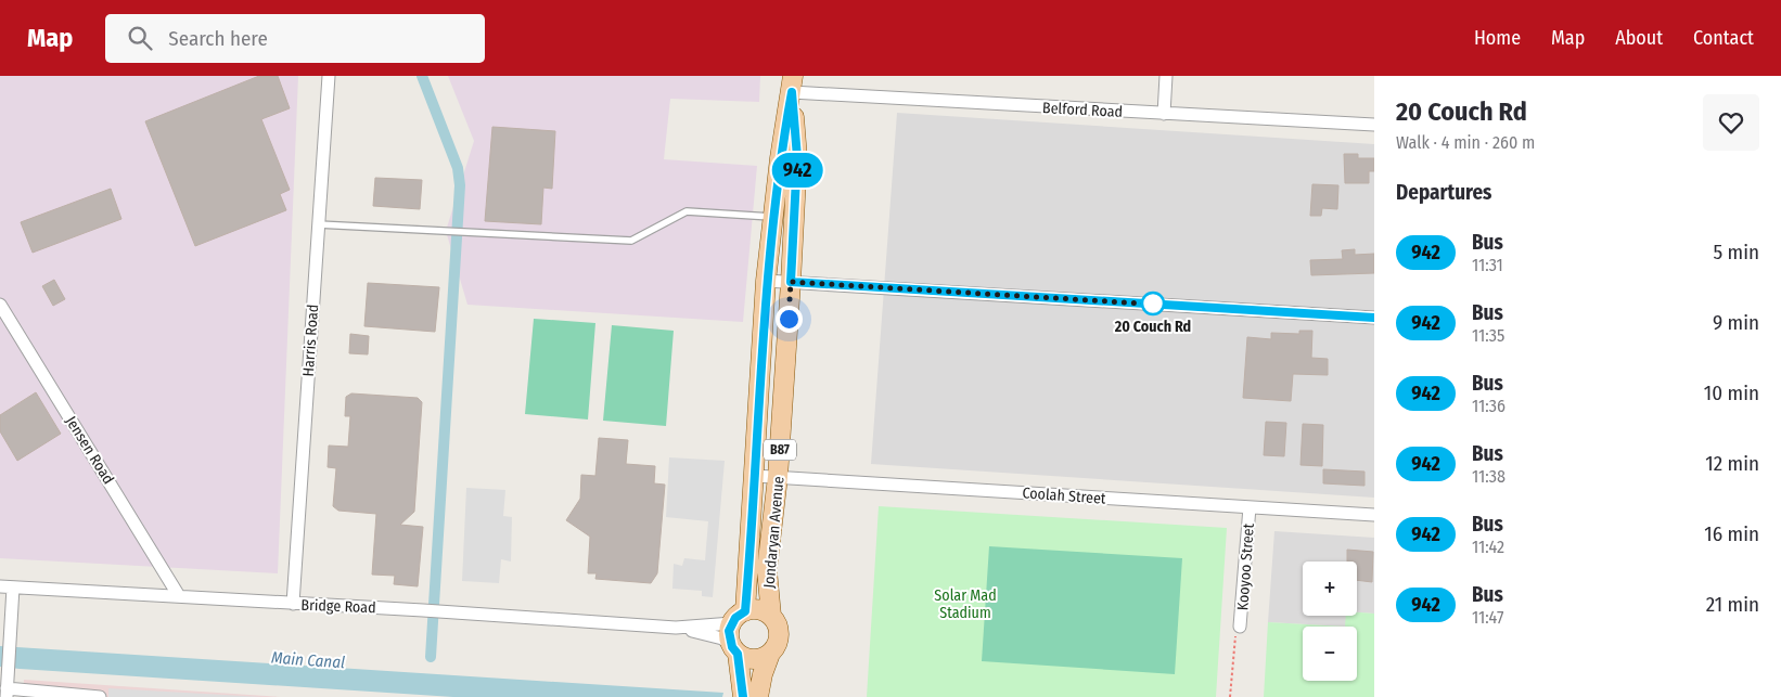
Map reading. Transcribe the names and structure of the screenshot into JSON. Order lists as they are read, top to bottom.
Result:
{
  "streets": {
    "main road": ["B87", "Jondaryan Avenue"],
    "street": [
      "Belford Road",
      "Harris Road",
      "Jensen Road",
      "Coolah Street",
      "Kooyoo Street",
      "Bridge Road"
    ]
  },
  "crossings": [
    ["Belford Road", "Jondaryan Avenue"],
    ["Harris Road", "Bridge Road"],
    ["Jensen Road", "Bridge Road"],
    ["B87", "Jondaryan Avenue"],
    ["B87", "Bridge Road"],
    ["Coolah Street", "Jondaryan Avenue"],
    ["Coolah Street", "Kooyoo Street"],
    ["Jondaryan Avenue", "Bridge Road"]
  ],
  "water": ["Main Canal"],
  "parks": ["Solar Mad Stadium"],
  "places": ["20 Couch Rd"],
  "lines": ["bus line 942"],
  "page": {
    "header": "Map",
    "search": "Search here",
    "nav": [
      "Home",
      "Map",
      "About",
      "Contact"
    ],
    "on_map": "942",
    "heading": [
      ["20 Couch Rd", "Walk · 4 min · 260 m"],
      "Departures"
    ],
    "list": [
      {
        "mark": "942",
        "name": "Bus",
        "note": "11:31",
        "value": "5 min"
      },
      {
        "mark": "942",
        "name": "Bus",
        "note": "11:35",
        "value": "9 min"
      },
      {
        "mark": "942",
        "name": "Bus",
        "note": "11:36",
        "value": "10 min"
      },
      {
        "mark": "942",
        "name": "Bus",
        "note": "11:38",
        "value": "12 min"
      },
      {
        "mark": "942",
        "name": "Bus",
        "note": "11:42",
        "value": "16 min"
      },
      {
        "mark": "942",
        "name": "Bus",
        "note": "11:47",
        "value": "21 min"
      }
    ],
    "map_buttons": ["+", "−"]
  }
}
